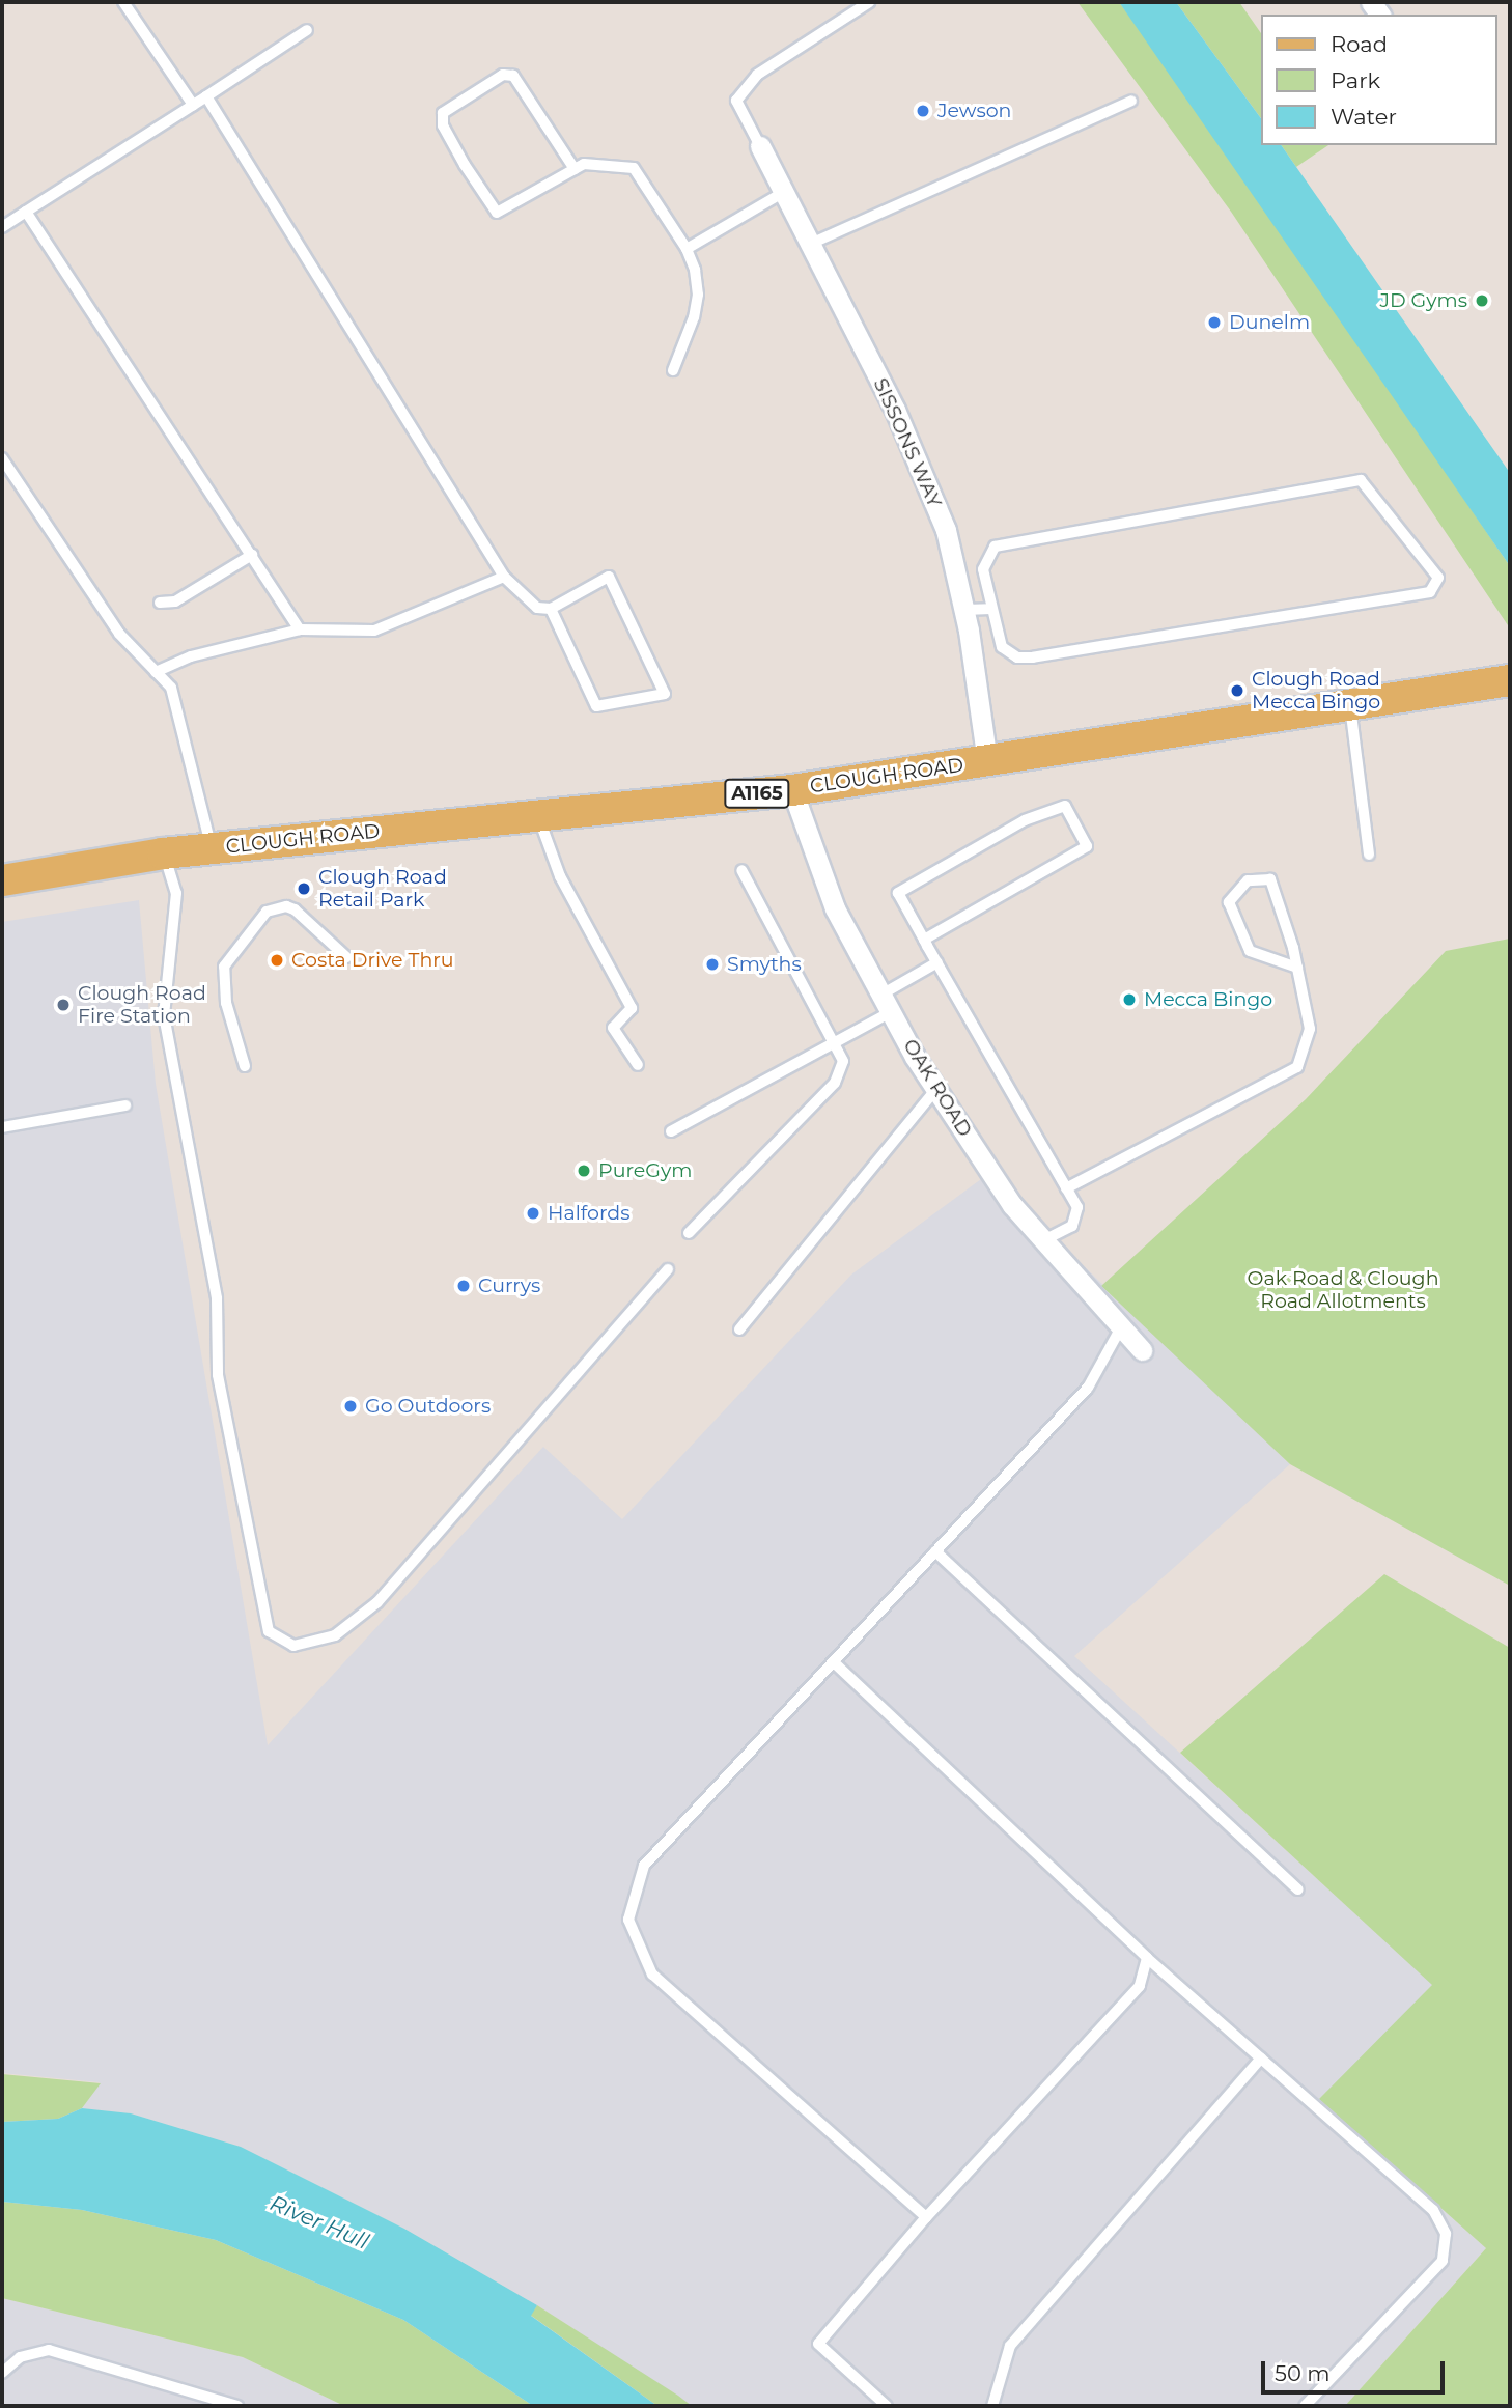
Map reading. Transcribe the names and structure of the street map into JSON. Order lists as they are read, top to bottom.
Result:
{
  "streets": {
    "main road": ["CLOUGH ROAD", "A1165"],
    "street": ["SISSONS WAY", "OAK ROAD"]
  },
  "crossings": [
    ["SISSONS WAY", "CLOUGH ROAD"],
    ["CLOUGH ROAD", "OAK ROAD"]
  ],
  "water": ["River Hull"],
  "parks": ["Oak Road & Clough Road Allotments"],
  "places": [
    "Jewson",
    "JD Gyms",
    "Dunelm",
    "Clough Road Mecca Bingo",
    "Clough Road Retail Park",
    "Costa Drive Thru",
    "Smyths",
    "Mecca Bingo",
    "Clough Road Fire Station",
    "PureGym",
    "Halfords",
    "Currys",
    "Go Outdoors"
  ],
  "legend": ["Road", "Park", "Water"],
  "scale_bar": "50 m"
}
